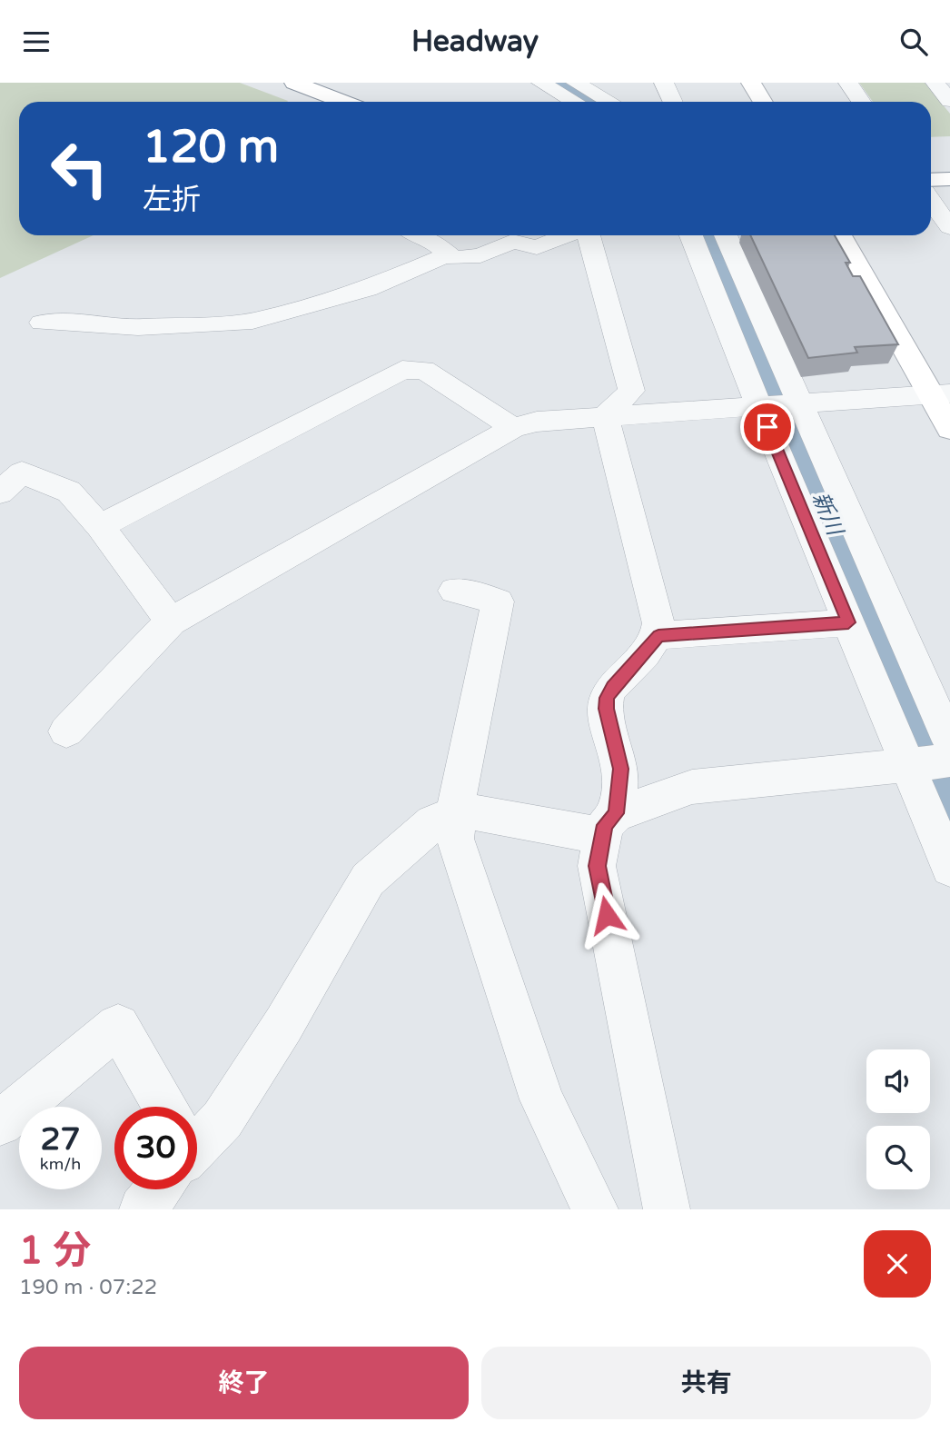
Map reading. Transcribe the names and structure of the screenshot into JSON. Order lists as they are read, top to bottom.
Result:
{
  "water": ["新川"],
  "page": {
    "header": "Headway",
    "turn": ["120 m", "左折"],
    "speed": "27 km/h",
    "limit": "30",
    "heading": ["1 分", "190 m · 07:22"],
    "buttons": ["終了", "共有"]
  }
}
